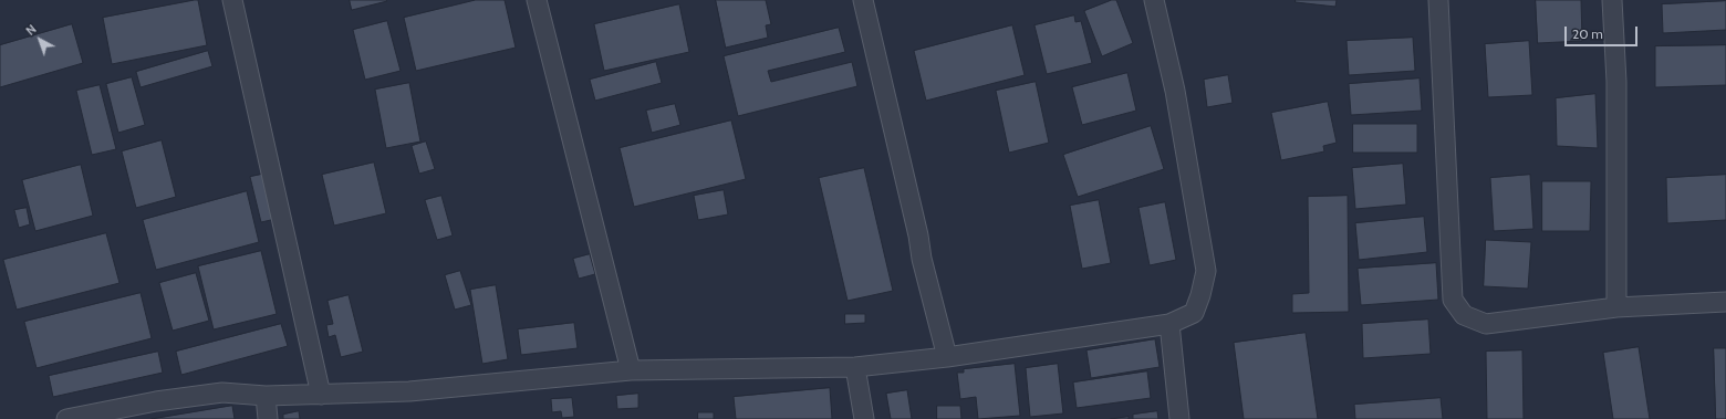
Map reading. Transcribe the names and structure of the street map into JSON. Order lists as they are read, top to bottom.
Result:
{
  "scale_bar": "20 m",
  "north": "top left"
}
